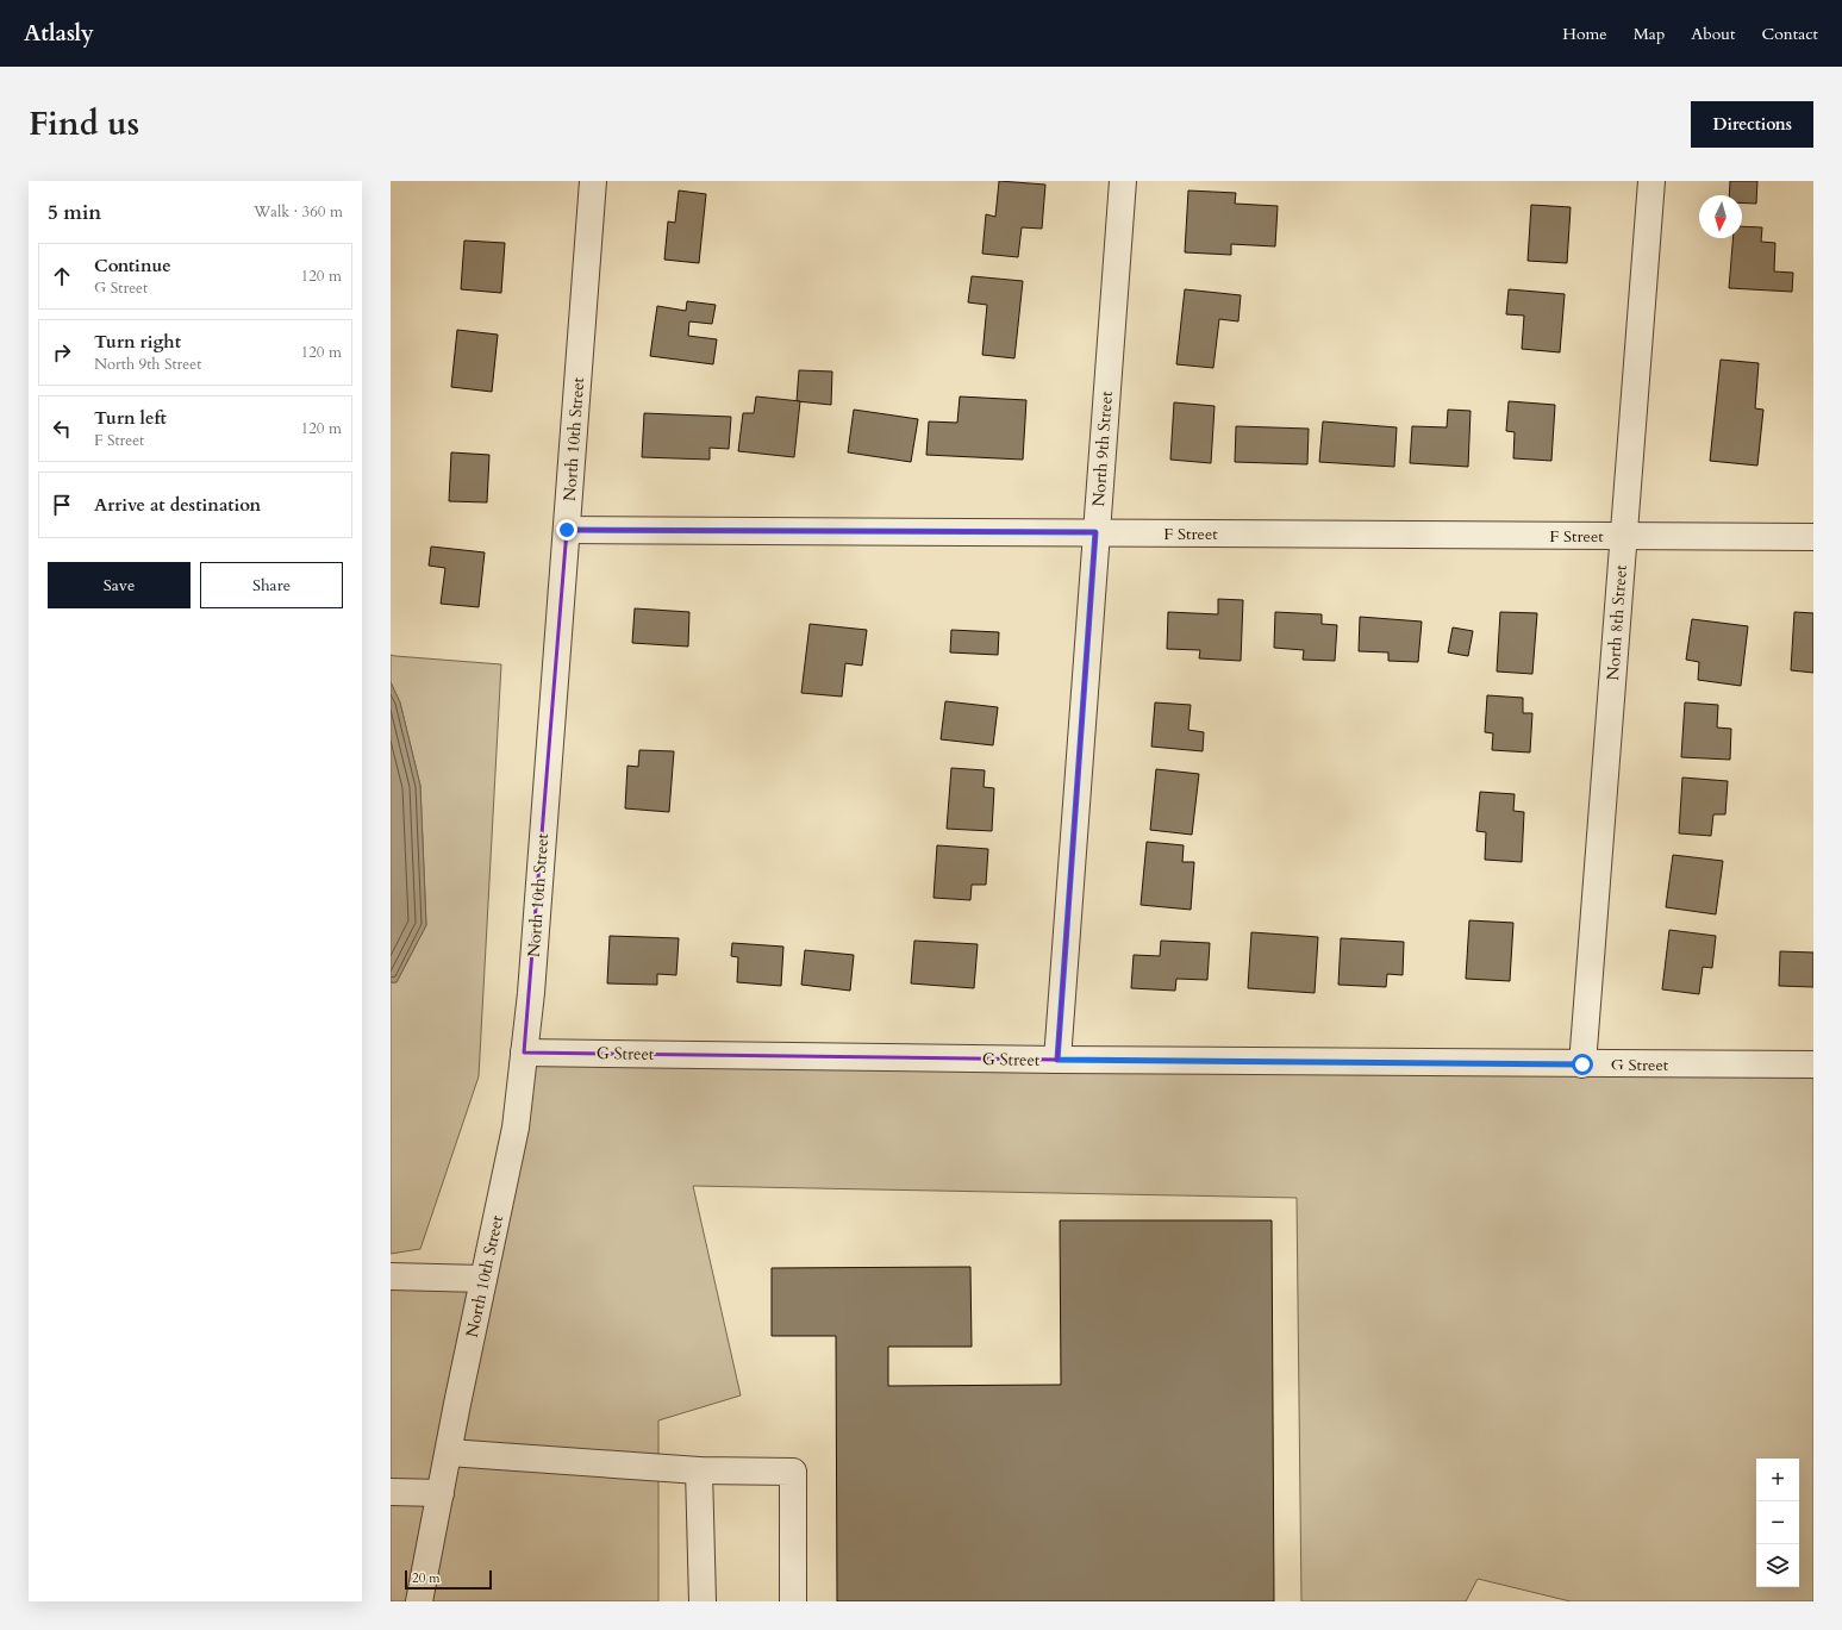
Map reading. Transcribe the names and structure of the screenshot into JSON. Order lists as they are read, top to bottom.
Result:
{
  "streets": {
    "street": [
      "North 10th Street",
      "North 9th Street",
      "F Street",
      "North 8th Street",
      "G Street"
    ]
  },
  "crossings": [
    ["North 10th Street", "F Street"],
    ["North 10th Street", "G Street"],
    ["North 9th Street", "F Street"],
    ["North 9th Street", "G Street"],
    ["F Street", "North 8th Street"],
    ["North 8th Street", "G Street"]
  ],
  "scale_bar": "20 m",
  "north": "bottom",
  "page": {
    "header": "Atlasly",
    "nav": [
      "Home",
      "Map",
      "About",
      "Contact"
    ],
    "title": "Find us",
    "buttons": [
      "Directions",
      ["Save", "Share"]
    ],
    "heading": ["5 min", "Walk · 360 m"],
    "list": [
      ["Continue", "G Street", "120 m"],
      ["Turn right", "North 9th Street", "120 m"],
      ["Turn left", "F Street", "120 m"],
      "Arrive at destination"
    ],
    "map_buttons": ["+", "−"],
    "scale": "20 m"
  }
}
